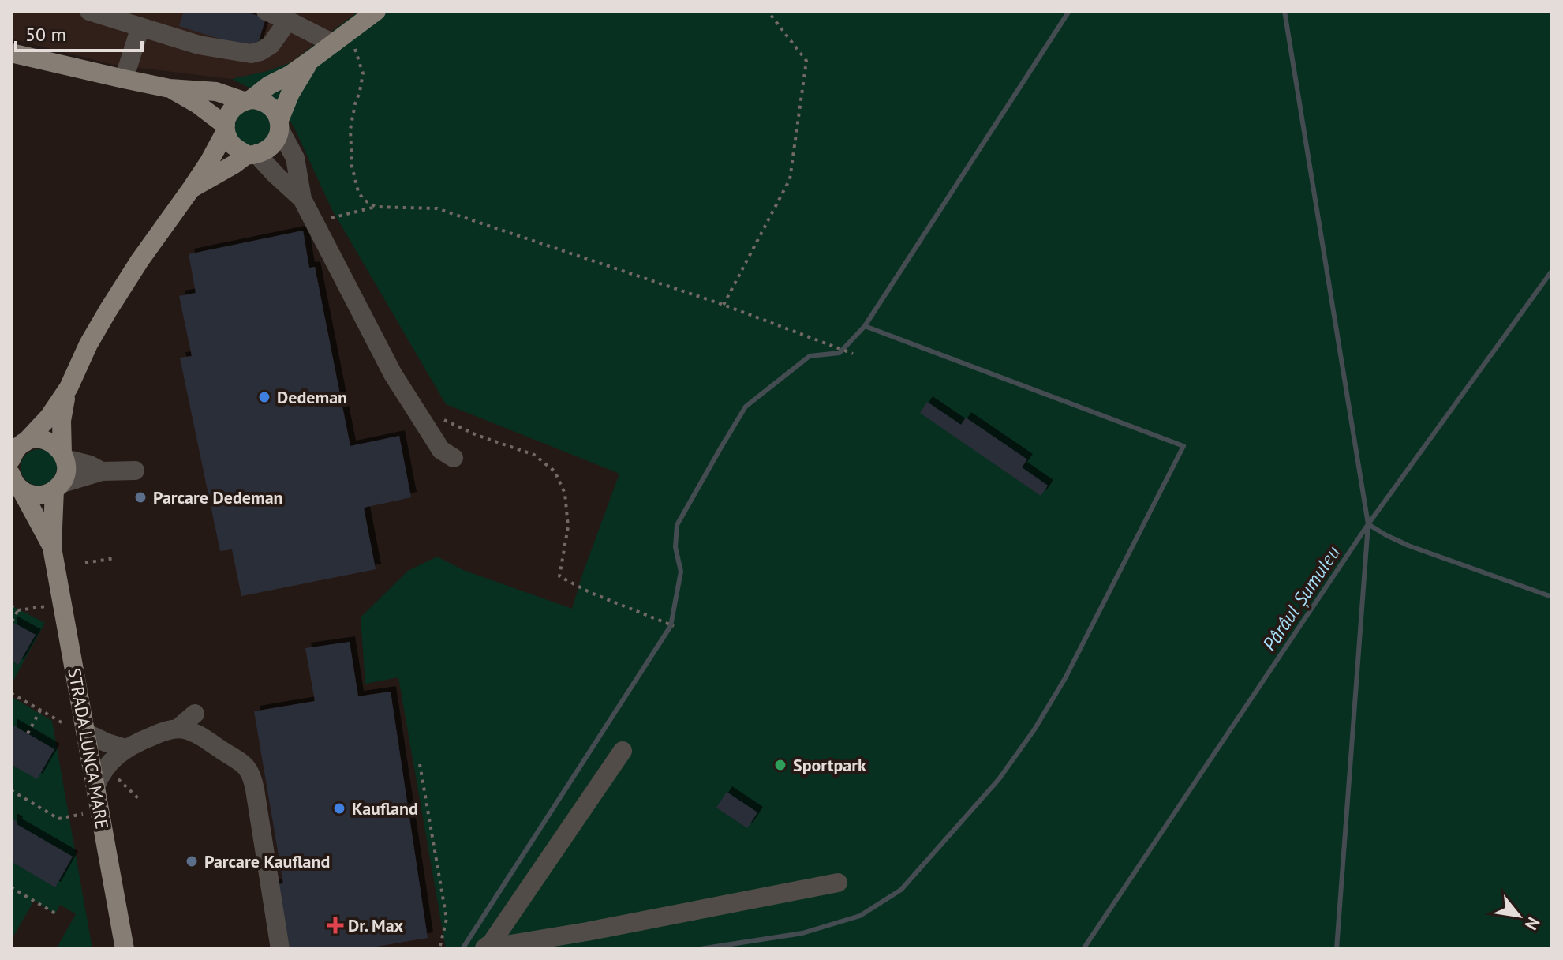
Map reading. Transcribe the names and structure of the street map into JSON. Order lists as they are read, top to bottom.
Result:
{
  "streets": {
    "main road": ["STRADA LUNCA MARE"]
  },
  "water": ["Pârâul Șumuleu"],
  "places": {
    "other": [
      "Dedeman",
      "Parcare Dedeman",
      "Sportpark",
      "Kaufland",
      "Parcare Kaufland"
    ],
    "health": ["Dr. Max"]
  },
  "scale_bar": "50 m",
  "north": "bottom right"
}
